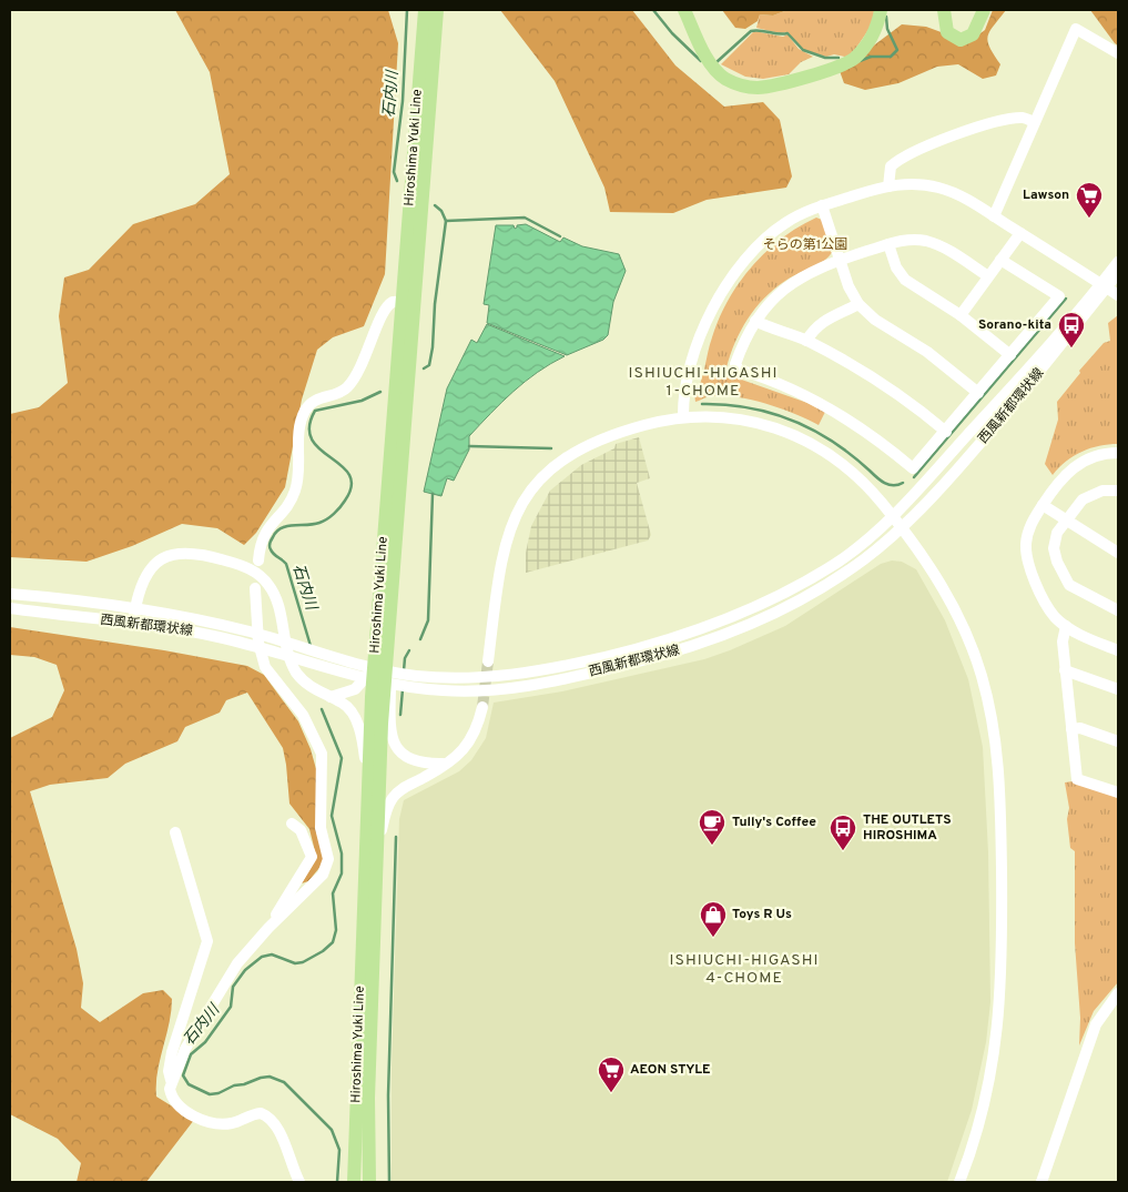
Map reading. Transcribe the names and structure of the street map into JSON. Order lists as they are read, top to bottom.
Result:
{
  "streets": {
    "main road": ["Hiroshima Yuki Line"],
    "street": ["西風新都環状線"]
  },
  "districts": ["ISHIUCHI-HIGASHI 1-CHOME", "ISHIUCHI-HIGASHI 4-CHOME"],
  "water": ["石内川"],
  "parks": ["そらの第1公園"],
  "places": {
    "supermarket": ["Lawson", "AEON STYLE"],
    "bus stop": ["Sorano-kita", "THE OUTLETS HIROSHIMA"],
    "cafe": ["Tully's Coffee"],
    "shop": ["Toys R Us"]
  }
}
